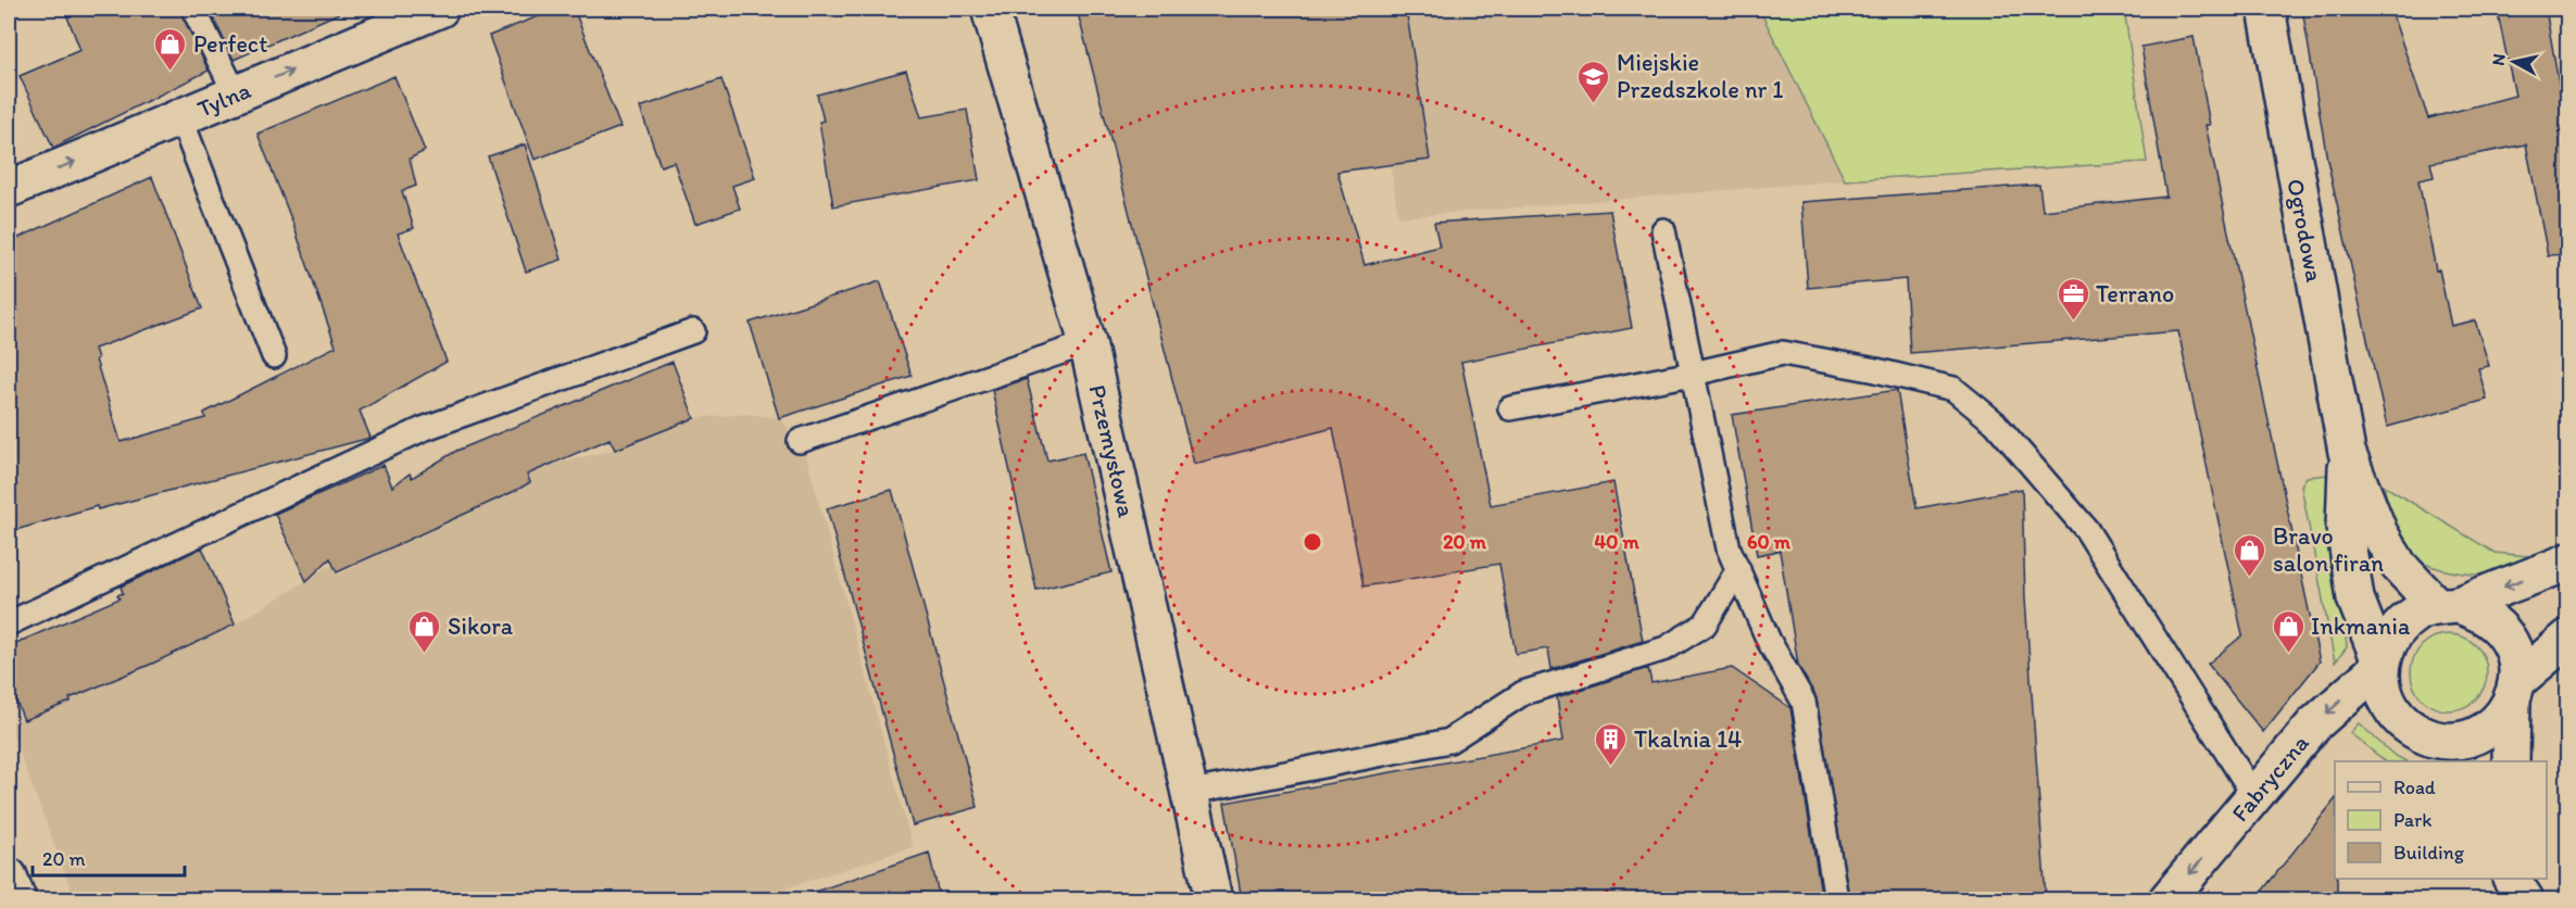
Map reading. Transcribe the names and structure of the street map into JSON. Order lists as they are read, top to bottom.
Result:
{
  "streets": {
    "street": [
      "Tylna",
      "Ogrodowa",
      "Przemysłowa",
      "Fabryczna"
    ]
  },
  "crossings": [
    ["Ogrodowa", "Fabryczna"]
  ],
  "one_way": ["Tylna", "Fabryczna"],
  "places": {
    "shop": [
      "Perfect",
      "Bravo salon firan",
      "Sikora",
      "Inkmania"
    ],
    "school or university": ["Miejskie Przedszkole nr 1"],
    "office": ["Terrano"],
    "building": ["Tkalnia 14"]
  },
  "legend": ["Road", "Park", "Building"],
  "scale_bar": "20 m",
  "north": "left",
  "rings": ["20 m", "40 m", "60 m"]
}
